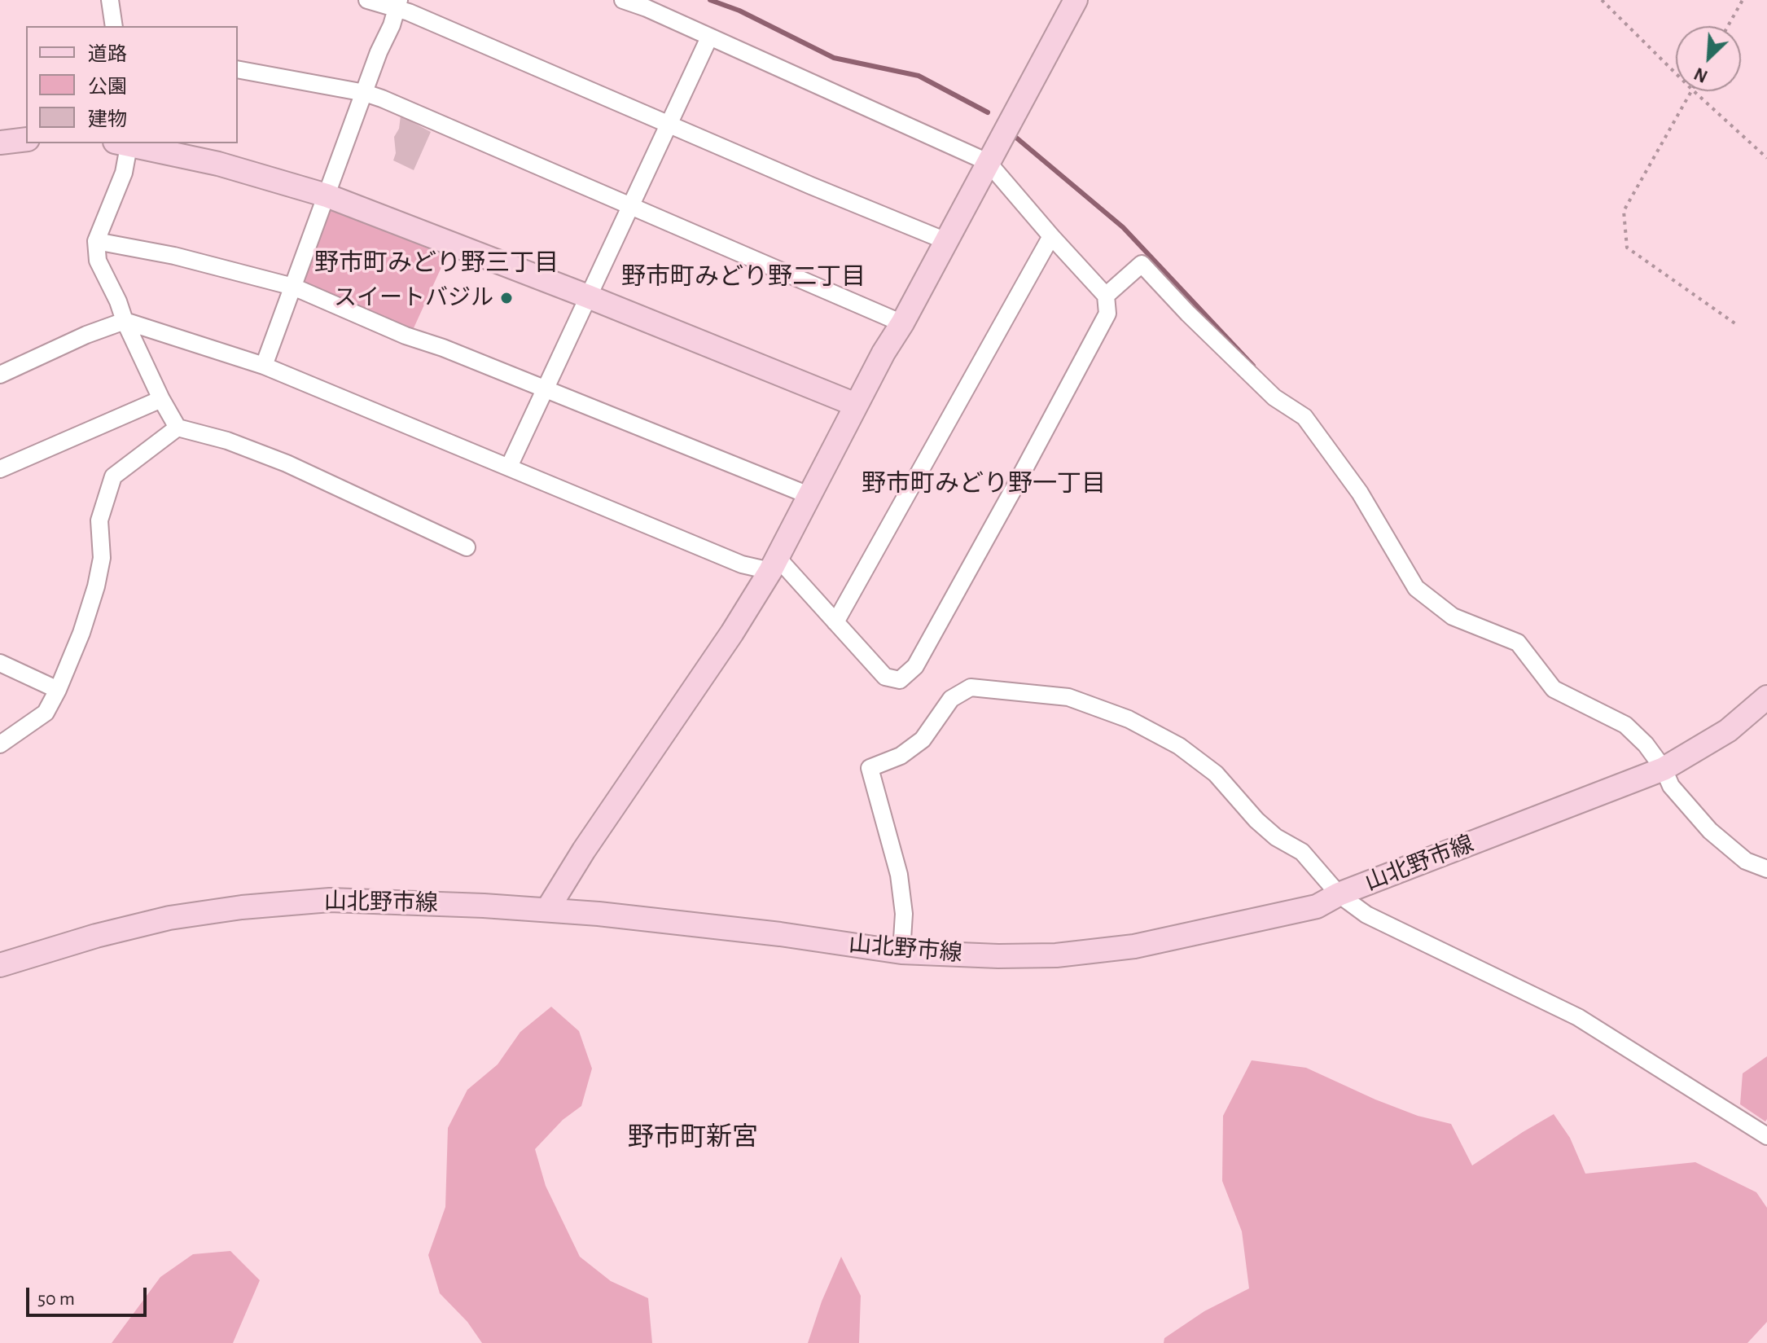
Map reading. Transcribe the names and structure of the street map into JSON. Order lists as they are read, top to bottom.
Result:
{
  "streets": {
    "street": ["山北野市線"]
  },
  "districts": [
    "野市町みどり野三丁目",
    "野市町みどり野二丁目",
    "野市町みどり野一丁目",
    "野市町新宮"
  ],
  "places": ["スイートバジル"],
  "legend": ["道路", "公園", "建物"],
  "scale_bar": "50 m",
  "north": "bottom left"
}
